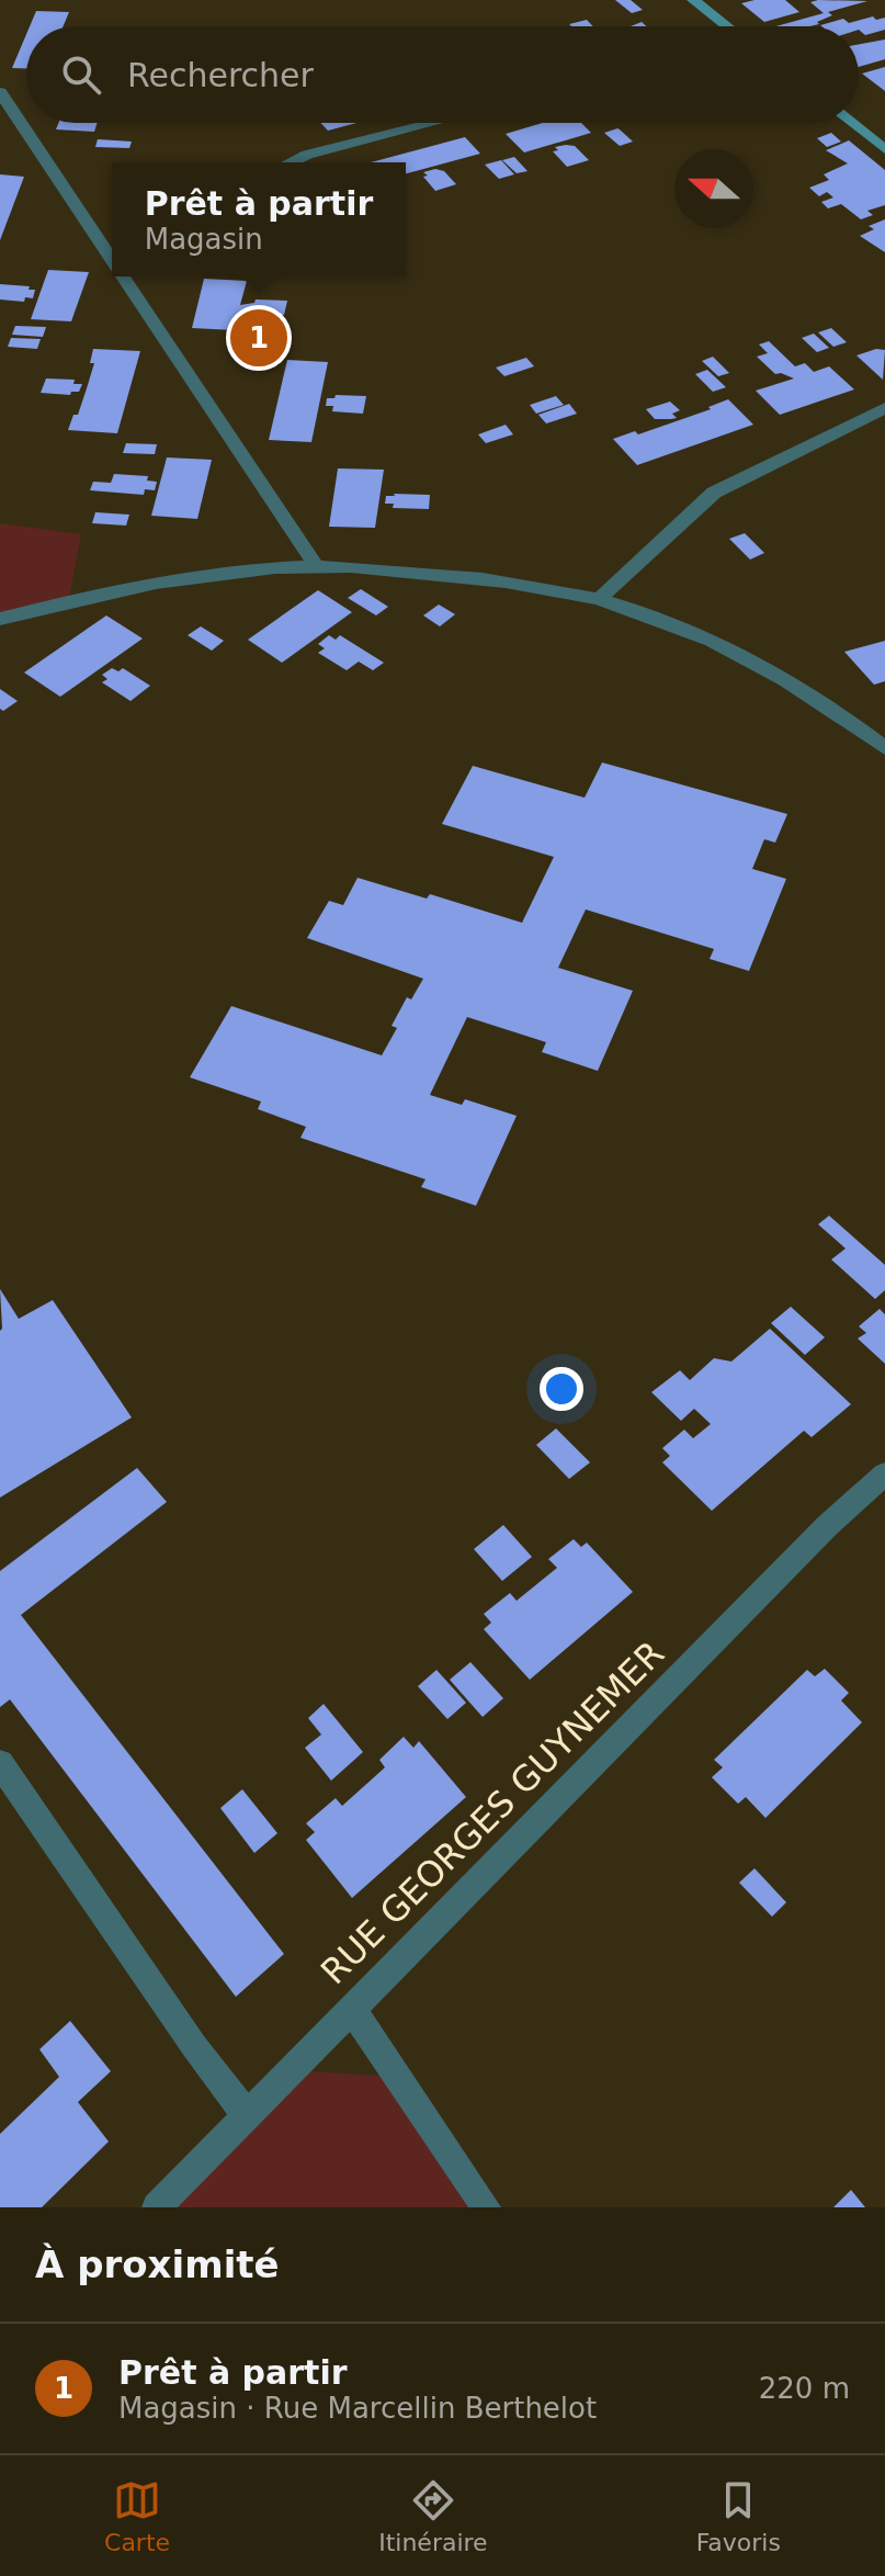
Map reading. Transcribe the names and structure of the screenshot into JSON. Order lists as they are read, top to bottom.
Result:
{
  "streets": {
    "street": ["RUE GEORGES GUYNEMER"]
  },
  "north": "left",
  "page": {
    "search": "Rechercher",
    "popup": ["Prêt à partir", "Magasin"],
    "pins": "1",
    "heading": "À proximité",
    "list": [
      {
        "mark": "1",
        "name": "Prêt à partir",
        "note": "Magasin · Rue Marcellin Berthelot",
        "value": "220 m"
      }
    ],
    "nav": ["Carte", "Itinéraire", "Favoris"]
  }
}
